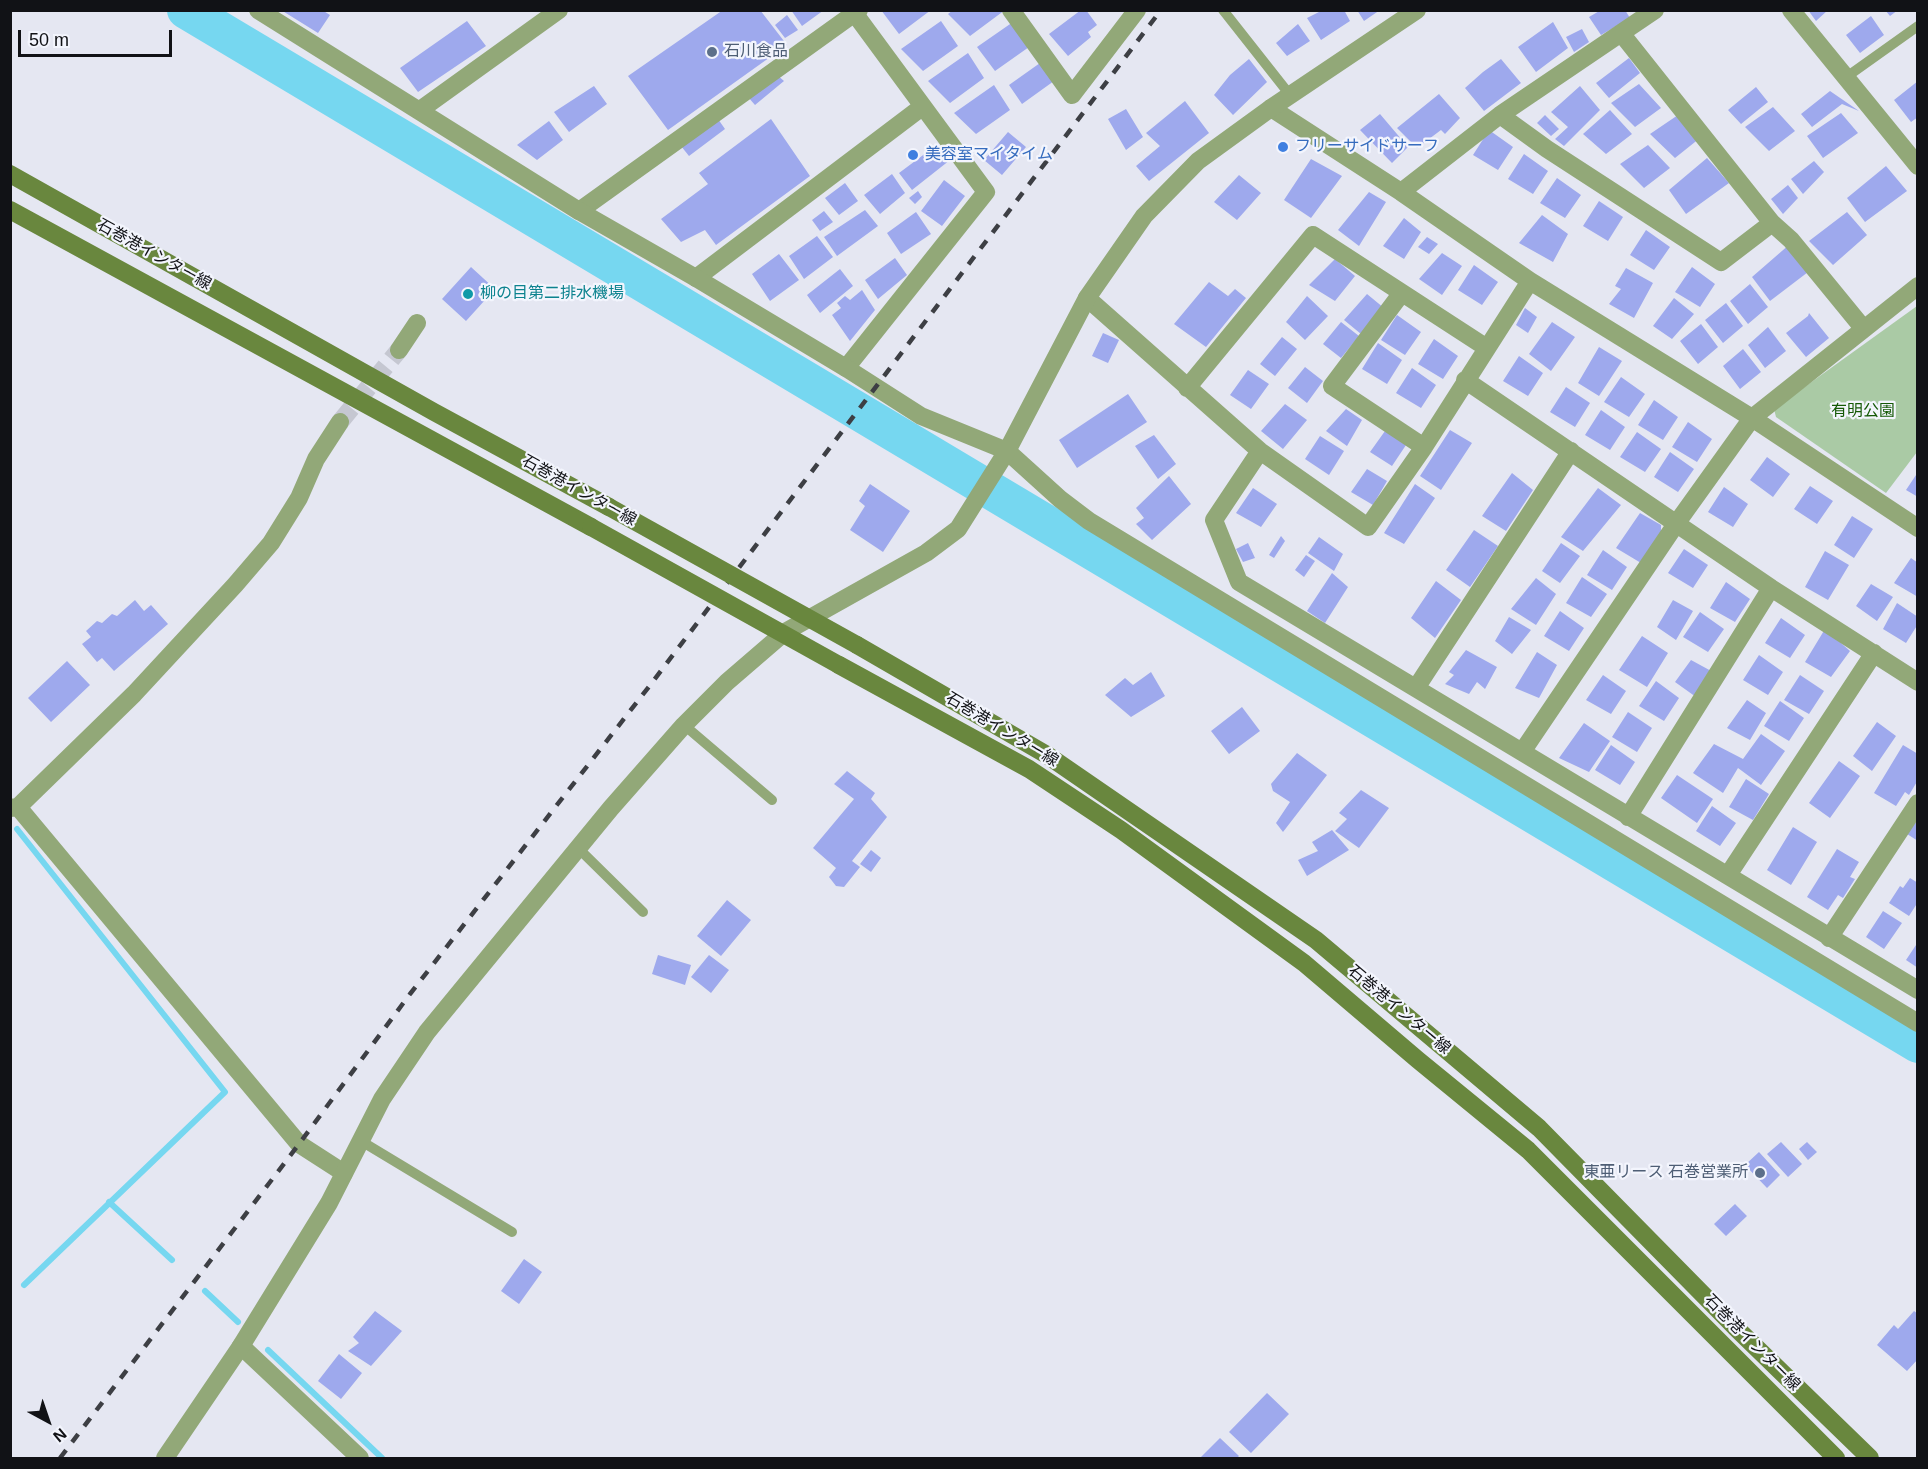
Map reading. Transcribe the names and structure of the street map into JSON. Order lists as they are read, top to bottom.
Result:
{
  "streets": {
    "main road": ["石巻港インター線"]
  },
  "parks": ["有明公園"],
  "places": [
    "石川食品",
    "フリーサイドサーフ",
    "美容室マイタイム",
    "柳の目第二排水機場",
    "東亜リース 石巻営業所"
  ],
  "scale_bar": "50 m",
  "north": "bottom right"
}
